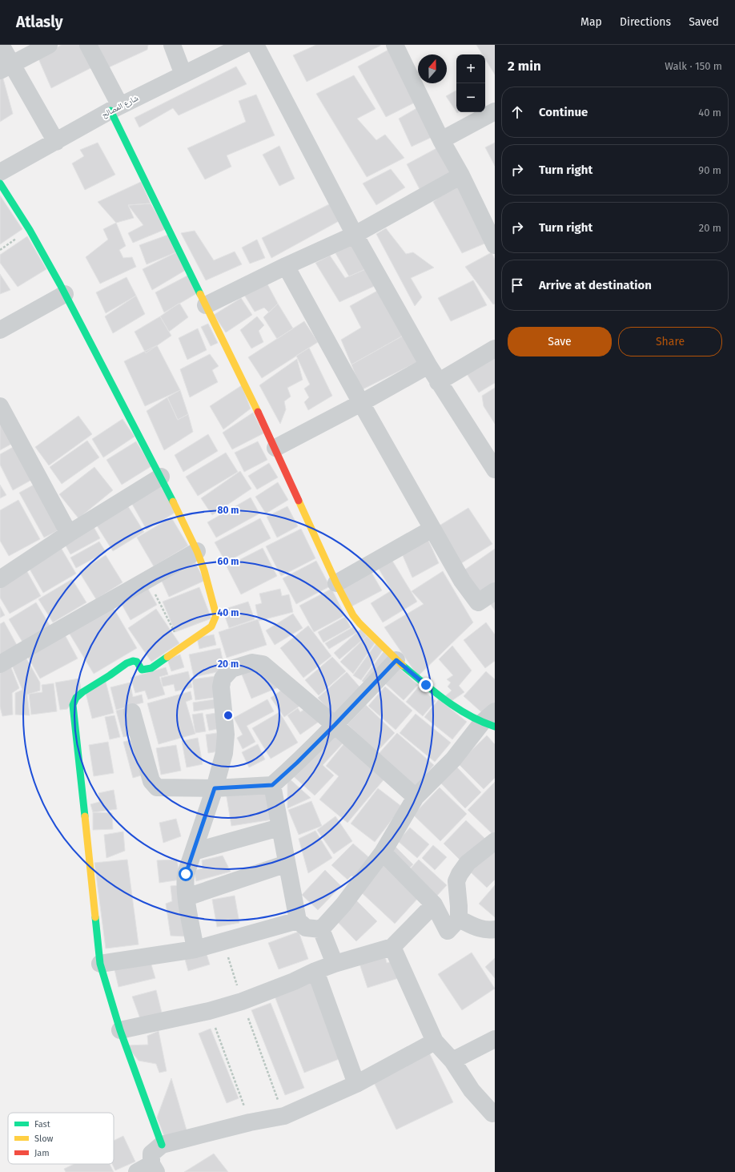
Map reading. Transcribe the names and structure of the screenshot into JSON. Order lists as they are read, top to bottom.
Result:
{
  "streets": {
    "street": ["شارع المصالح"]
  },
  "legend": ["Fast", "Slow", "Jam"],
  "north": "top",
  "page": {
    "header": "Atlasly",
    "nav": ["Map", "Directions", "Saved"],
    "heading": ["2 min", "Walk · 150 m"],
    "map_buttons": ["+", "−"],
    "list": [
      ["Continue", "40 m"],
      ["Turn right", "90 m"],
      ["Turn right", "20 m"],
      "Arrive at destination"
    ],
    "buttons": ["Save", "Share"]
  },
  "rings": [
    "80 m",
    "60 m",
    "40 m",
    "20 m"
  ]
}
